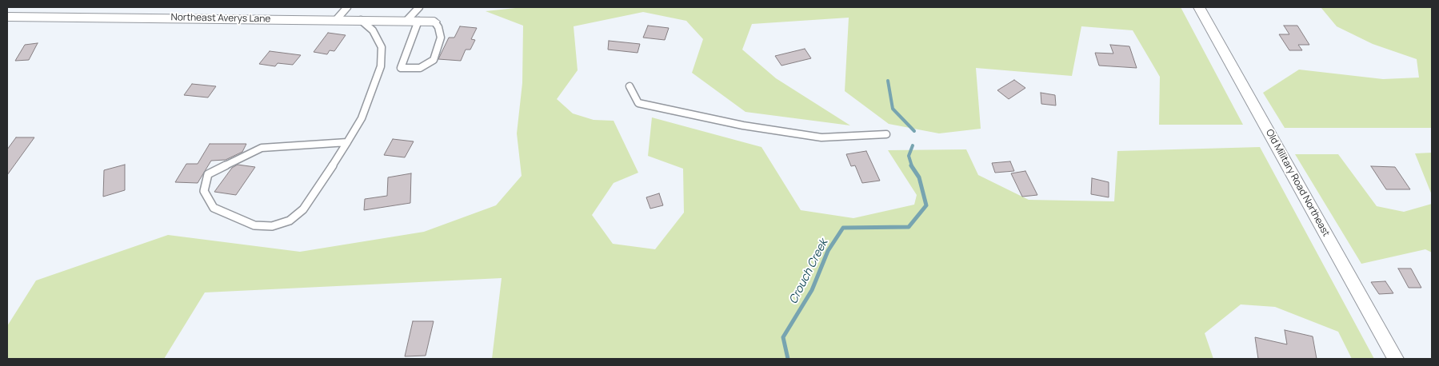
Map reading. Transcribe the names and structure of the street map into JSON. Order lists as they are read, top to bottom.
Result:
{
  "streets": {
    "street": ["Northeast Averys Lane", "Old Military Road Northeast"]
  },
  "water": ["Crouch Creek"]
}
